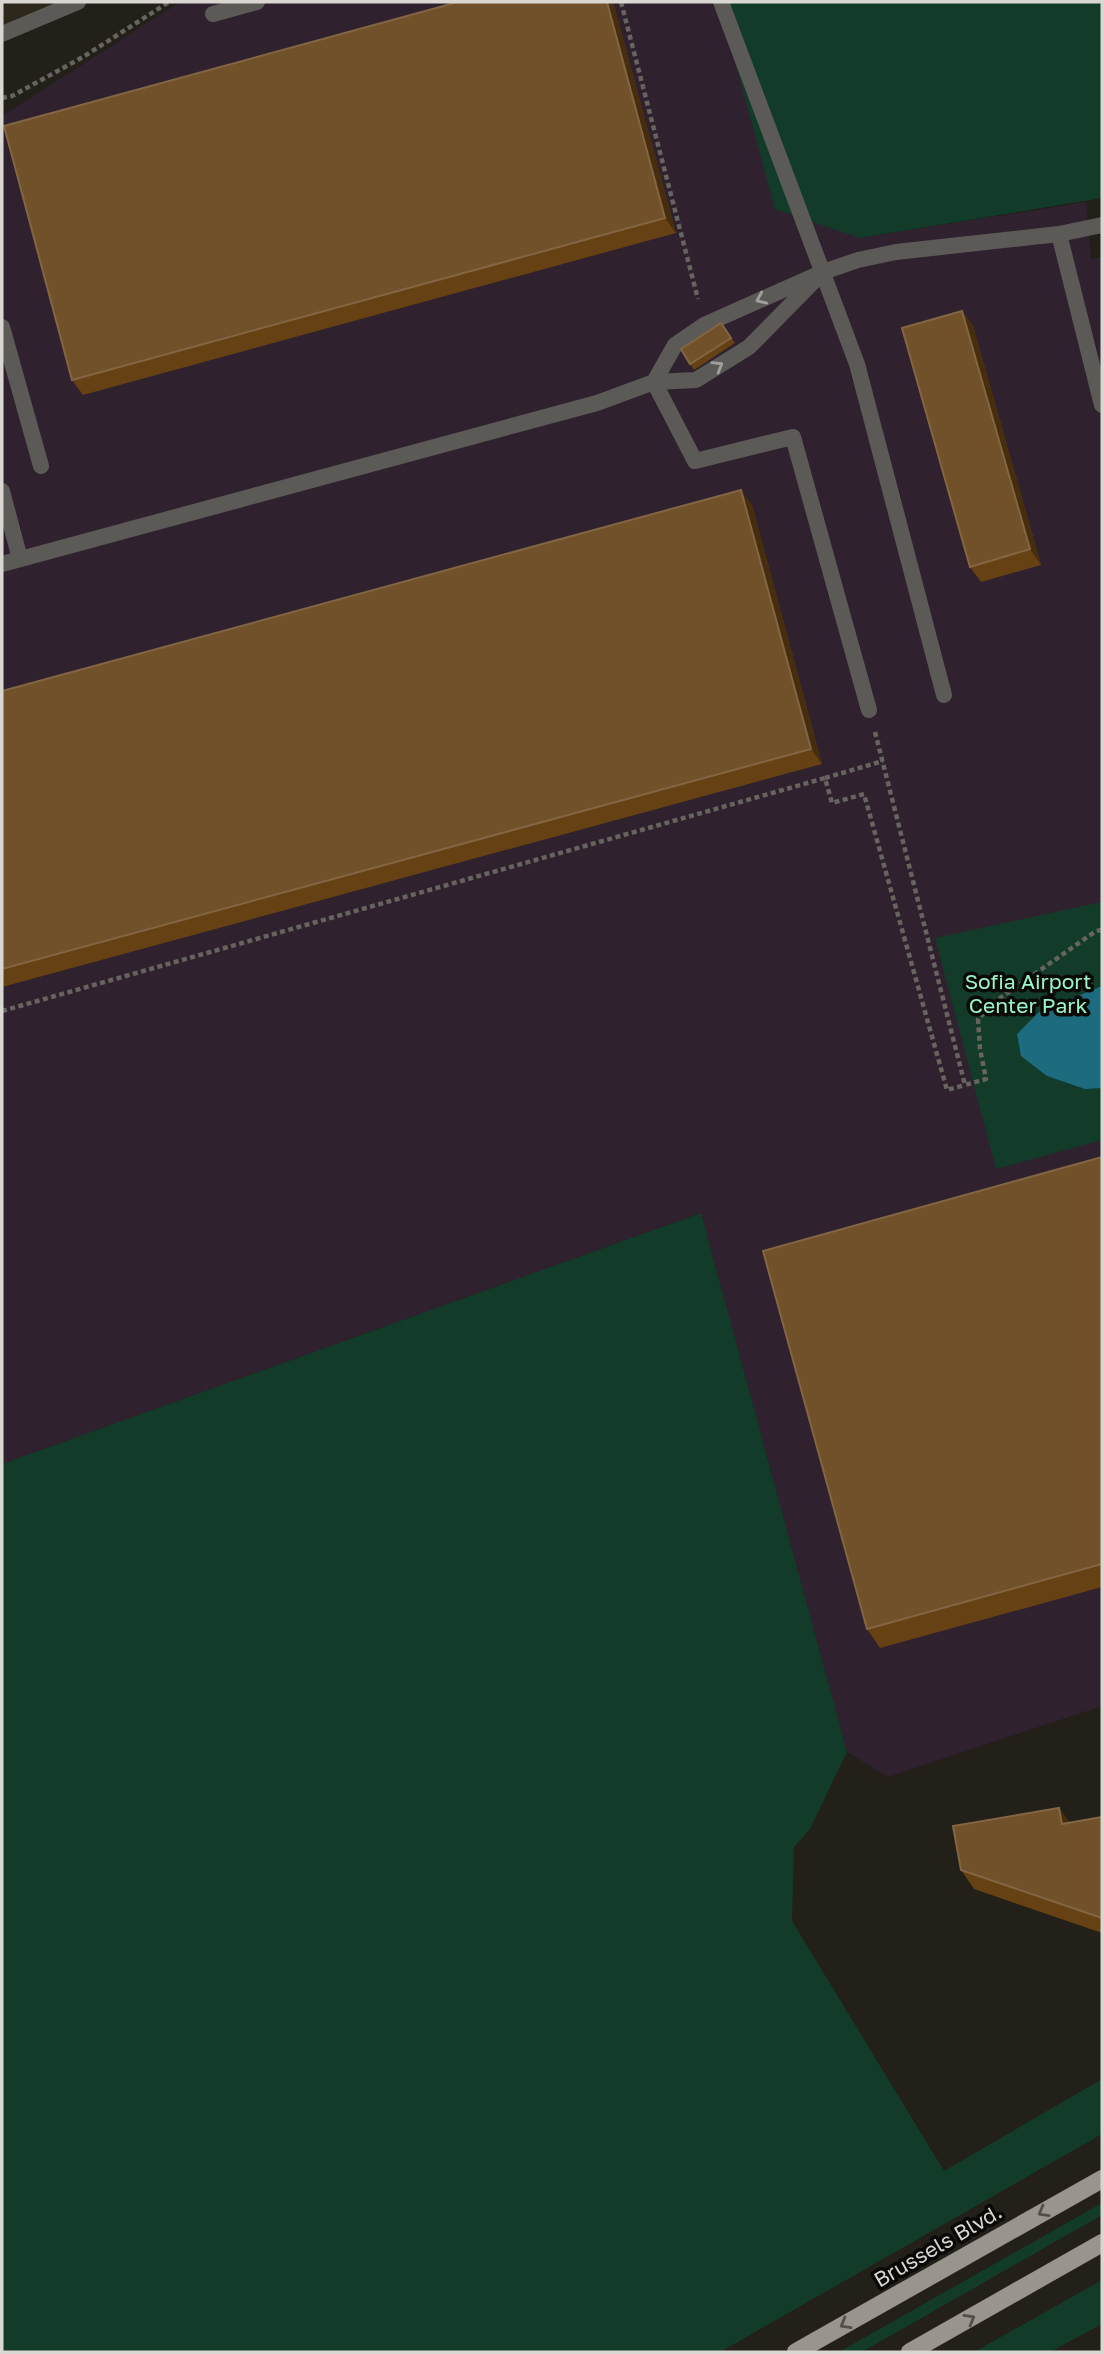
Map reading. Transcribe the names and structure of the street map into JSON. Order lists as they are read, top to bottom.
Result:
{
  "streets": {
    "main road": ["Brussels Blvd."]
  },
  "parks": ["Sofia Airport Center Park"]
}
